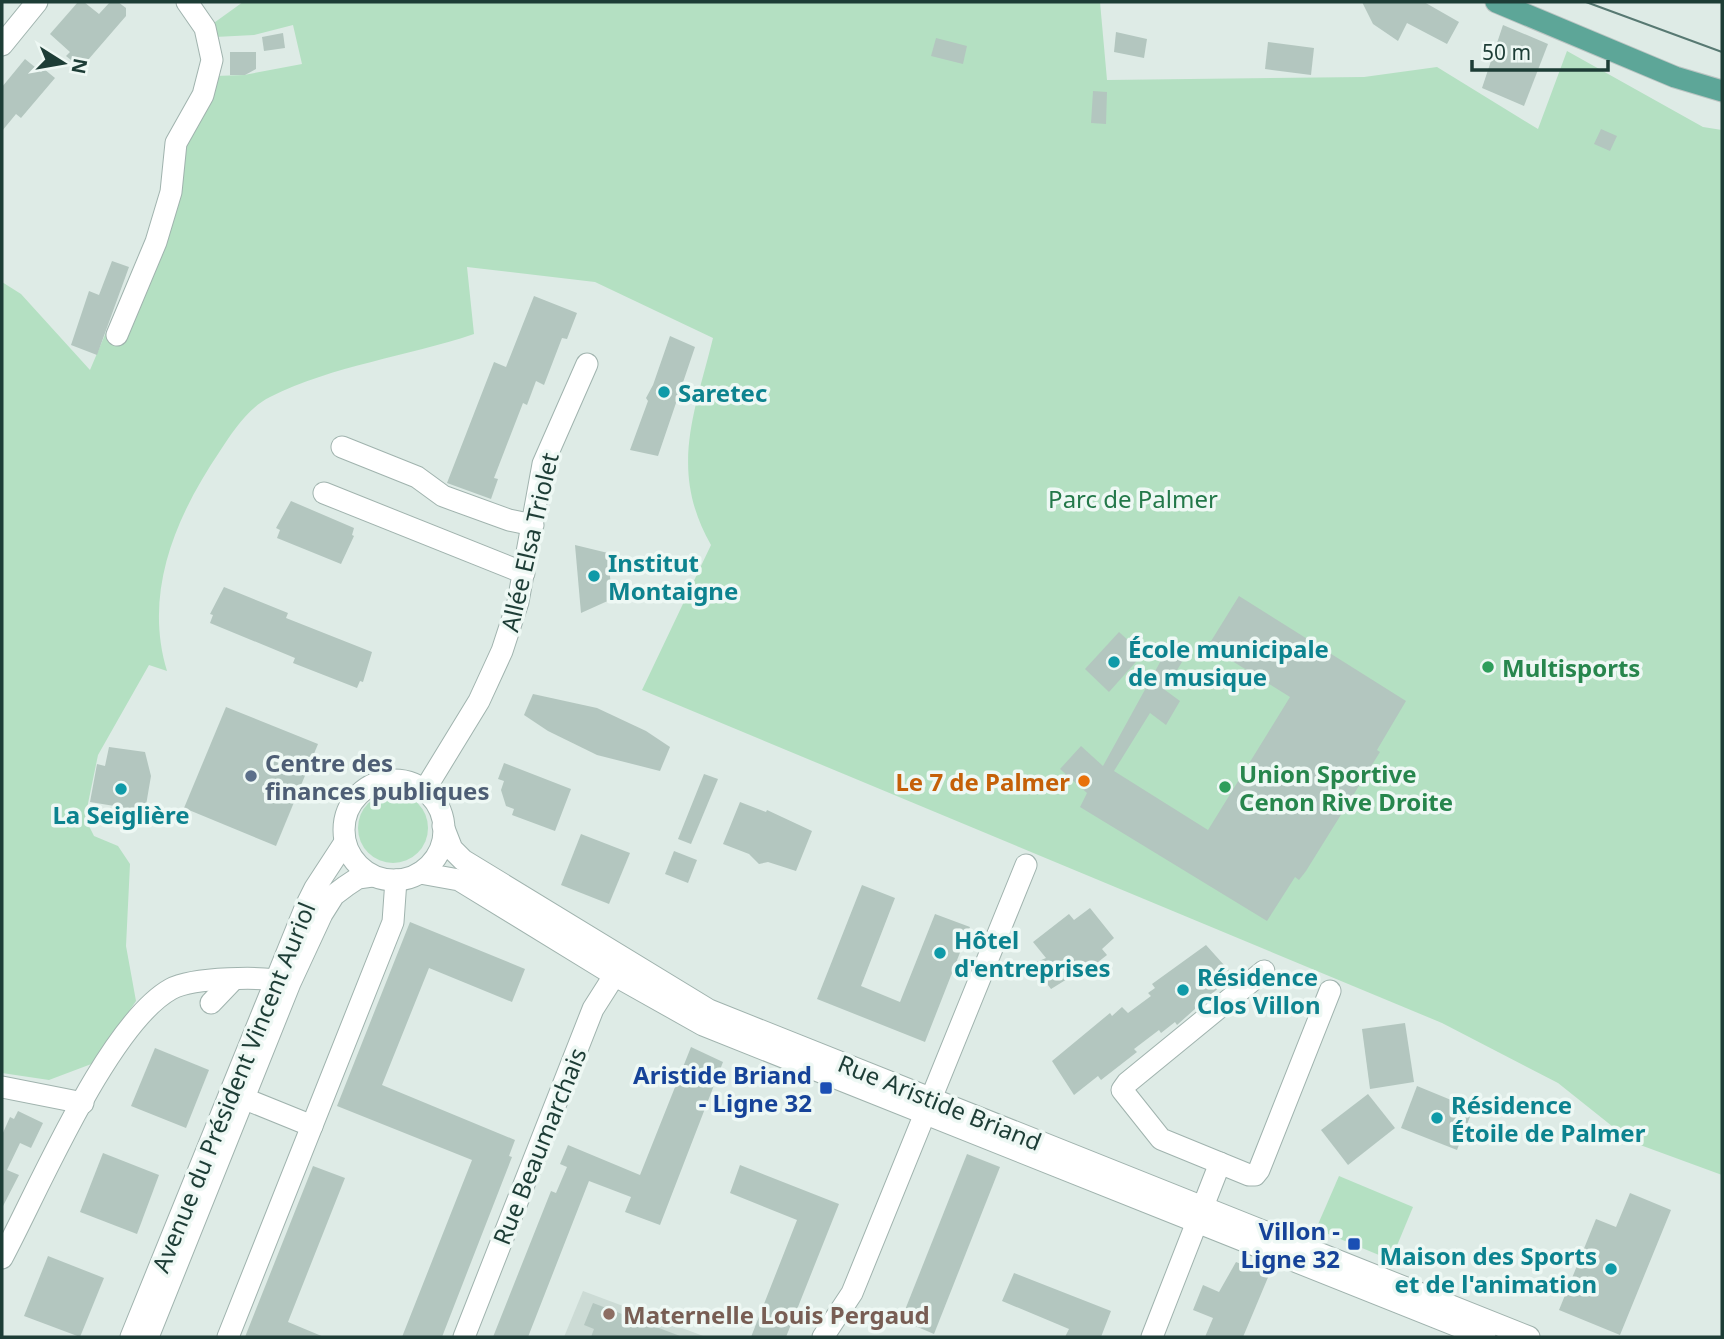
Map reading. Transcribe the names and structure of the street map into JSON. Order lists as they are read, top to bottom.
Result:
{
  "streets": {
    "street": [
      "Allée Elsa Triolet",
      "Avenue du Président Vincent Auriol",
      "Rue Aristide Briand",
      "Rue Beaumarchais"
    ]
  },
  "crossings": [
    ["Allée Elsa Triolet", "Avenue du Président Vincent Auriol"],
    ["Allée Elsa Triolet", "Rue Aristide Briand"],
    ["Avenue du Président Vincent Auriol", "Rue Aristide Briand"],
    ["Rue Aristide Briand", "Rue Beaumarchais"]
  ],
  "parks": ["Parc de Palmer"],
  "places": {
    "other": [
      "Saretec",
      "Institut Montaigne",
      "École municipale de musique",
      "Multisports",
      "Centre des finances publiques",
      "Le 7 de Palmer",
      "Union Sportive Cenon Rive Droite",
      "La Seiglière",
      "Hôtel d'entreprises",
      "Résidence Clos Villon",
      "Résidence Étoile de Palmer",
      "Maison des Sports et de l'animation",
      "Maternelle Louis Pergaud"
    ],
    "transit": ["Aristide Briand - Ligne 32", "Villon - Ligne 32"]
  },
  "scale_bar": "50 m",
  "north": "right"
}
